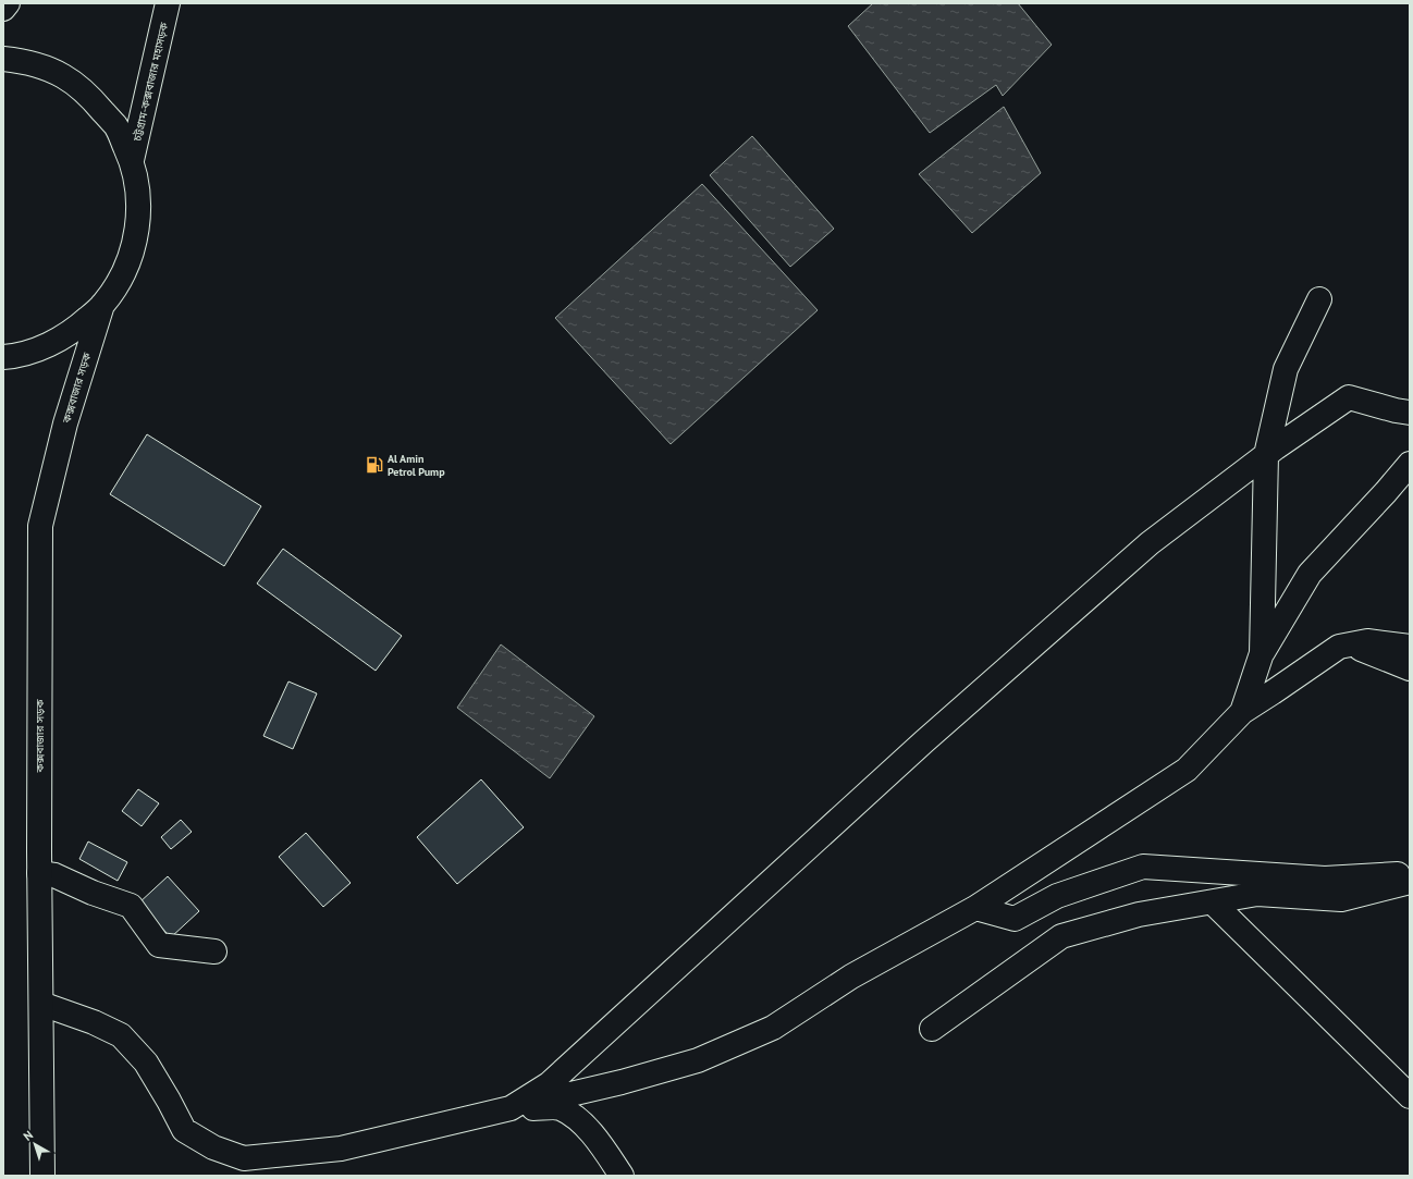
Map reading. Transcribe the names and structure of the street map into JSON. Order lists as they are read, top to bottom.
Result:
{
  "streets": {
    "main road": ["চট্টগ্রাম-কক্সবাজার মহাসড়ক", "কক্সবাজার সড়ক"]
  },
  "places": {
    "fuel station": ["Al Amin Petrol Pump"]
  },
  "north": "top left"
}
